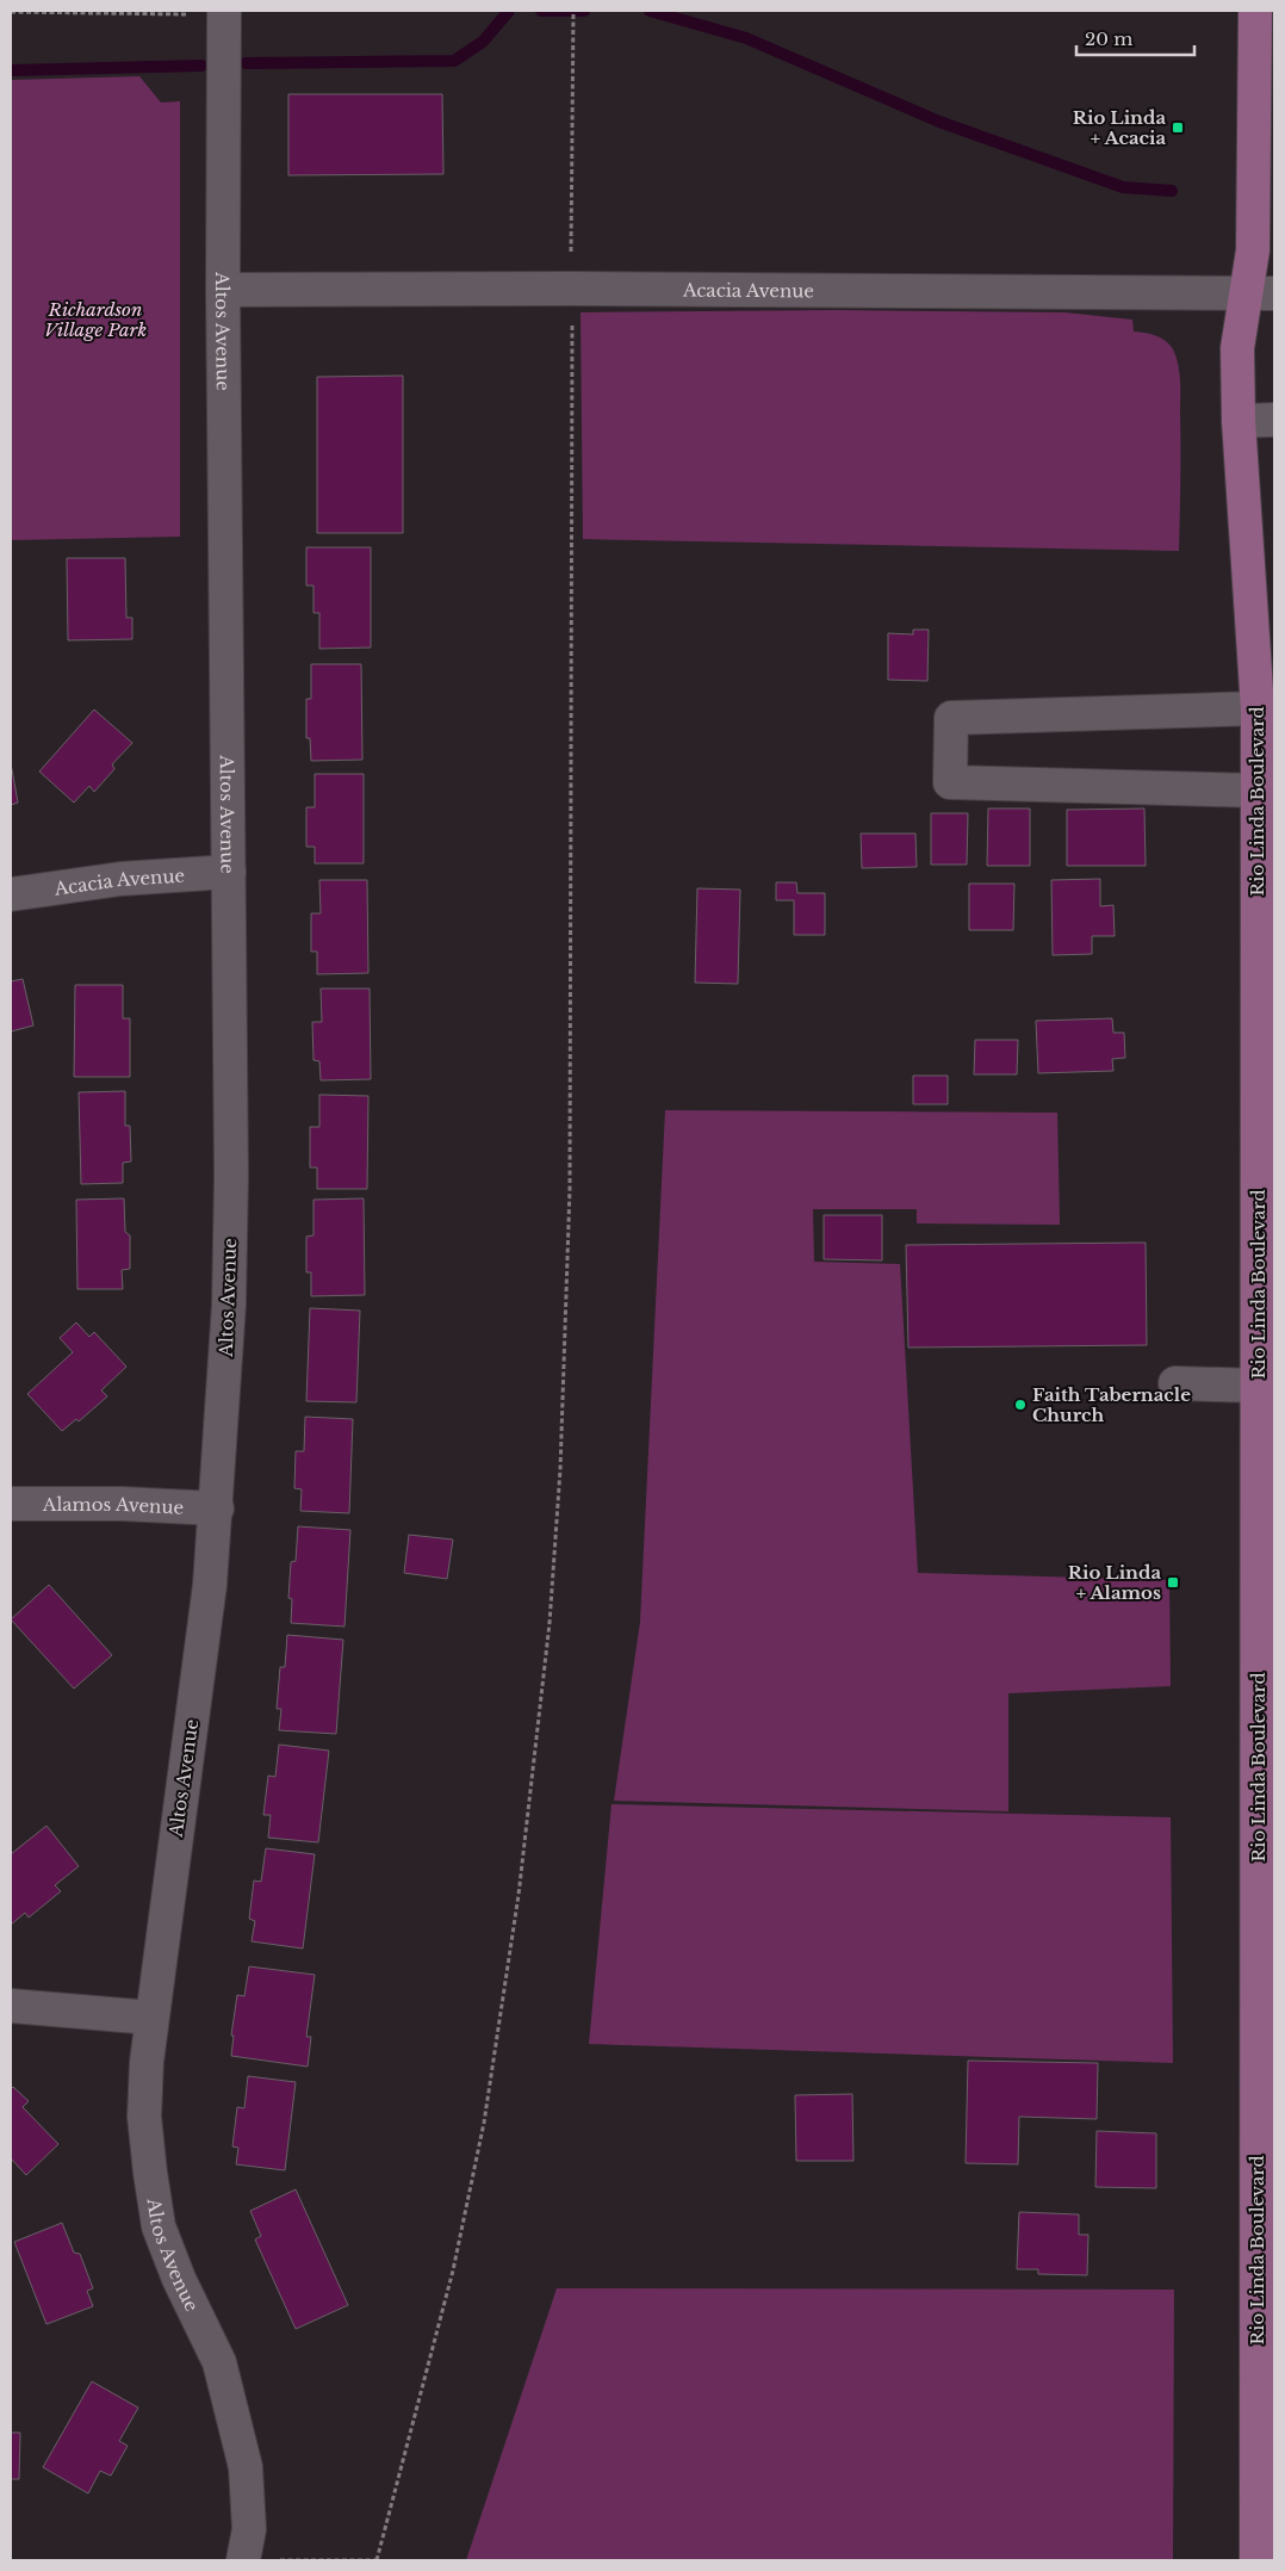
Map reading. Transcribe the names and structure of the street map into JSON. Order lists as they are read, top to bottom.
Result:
{
  "streets": {
    "main road": ["Rio Linda Boulevard"],
    "street": ["Acacia Avenue", "Altos Avenue", "Alamos Avenue"]
  },
  "crossings": [
    ["Acacia Avenue", "Altos Avenue"],
    ["Acacia Avenue", "Rio Linda Boulevard"],
    ["Altos Avenue", "Alamos Avenue"]
  ],
  "parks": ["Richardson Village Park"],
  "places": {
    "transit": ["Rio Linda + Acacia", "Rio Linda + Alamos"],
    "other": ["Faith Tabernacle Church"]
  },
  "scale_bar": "20 m"
}
